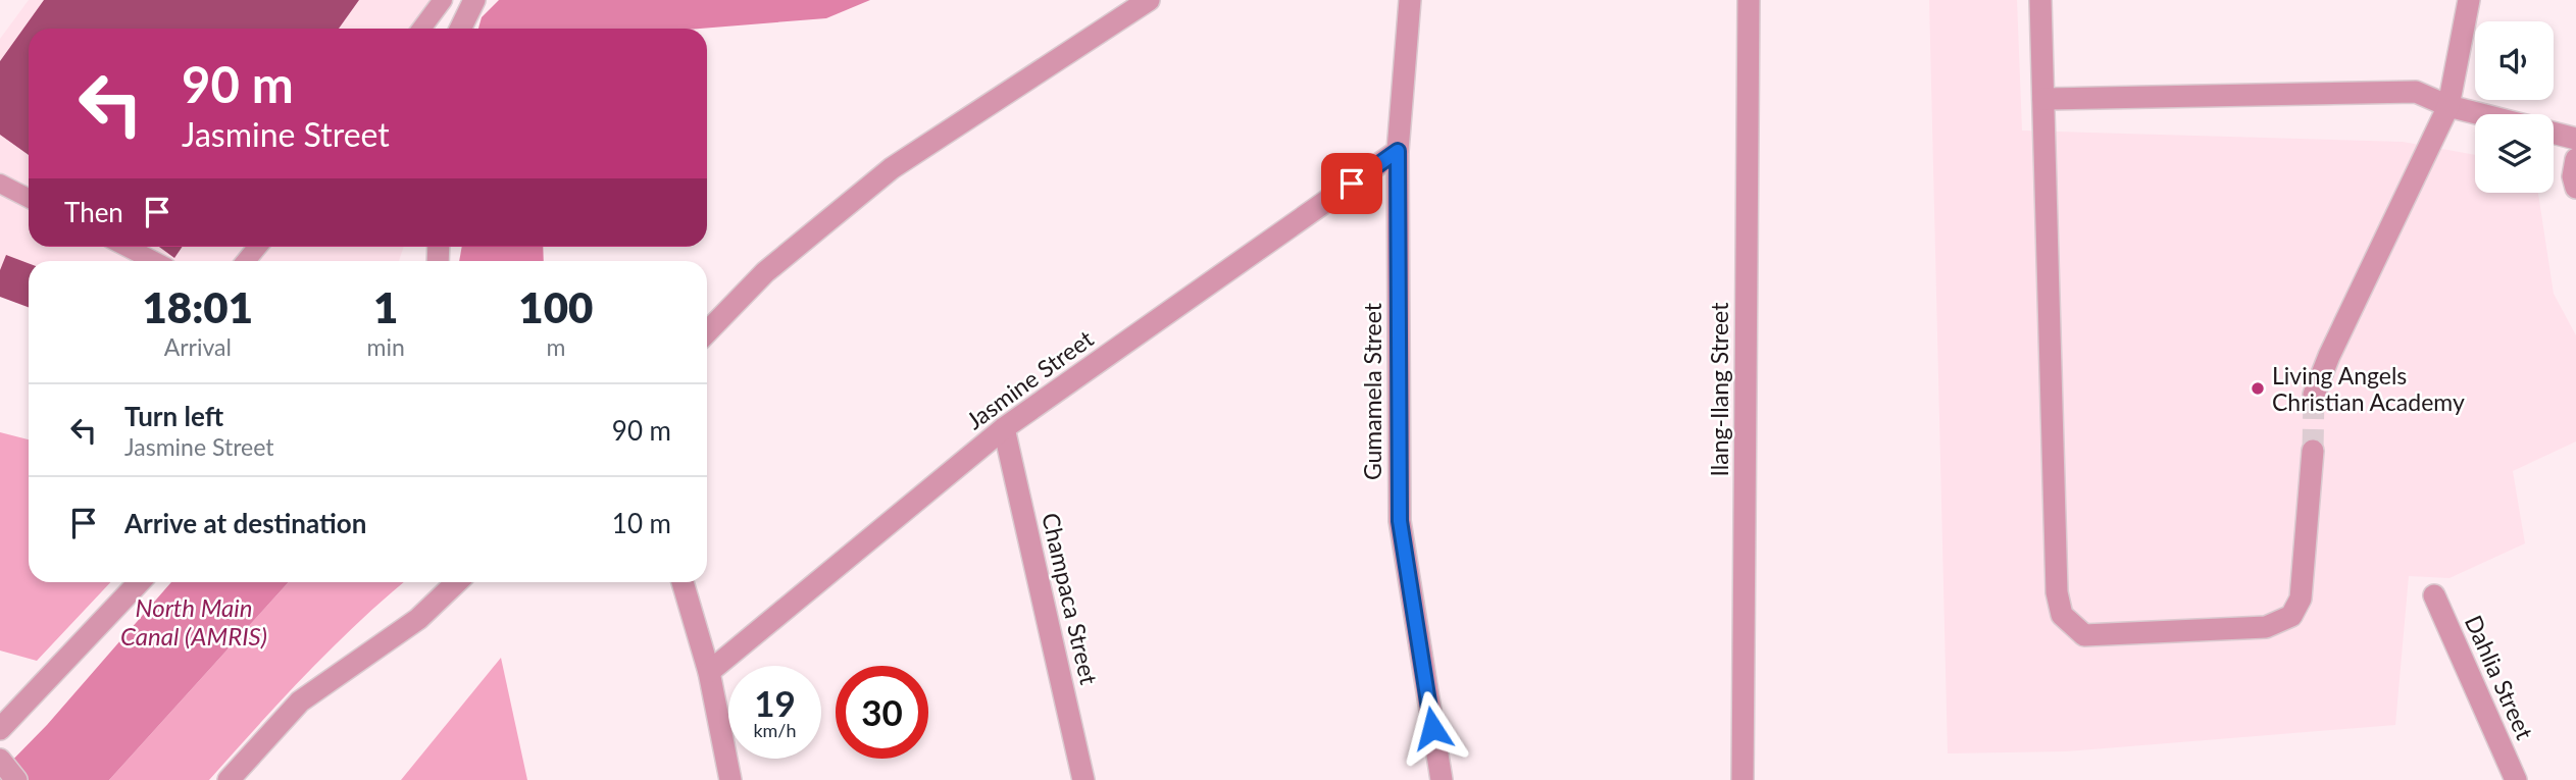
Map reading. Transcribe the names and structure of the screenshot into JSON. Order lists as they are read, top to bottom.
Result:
{
  "streets": {
    "street": [
      "Jasmine Street",
      "Ilang-Ilang Street",
      "Gumamela Street",
      "Champaca Street",
      "Dahlia Street"
    ]
  },
  "crossings": [
    ["Jasmine Street", "Gumamela Street"],
    ["Jasmine Street", "Champaca Street"]
  ],
  "water": ["North Main Canal (AMRIS)"],
  "places": ["Living Angels Christian Academy"],
  "page": {
    "turn": ["90 m", "Jasmine Street"],
    "then": "Then",
    "eta": [
      "18:01",
      "Arrival",
      "1",
      "min",
      "100",
      "m"
    ],
    "list": [
      {
        "name": "Turn left",
        "note": "Jasmine Street",
        "value": "90 m"
      },
      {
        "name": "Arrive at destination",
        "value": "10 m"
      }
    ],
    "speed": "19 km/h",
    "limit": "30"
  }
}
